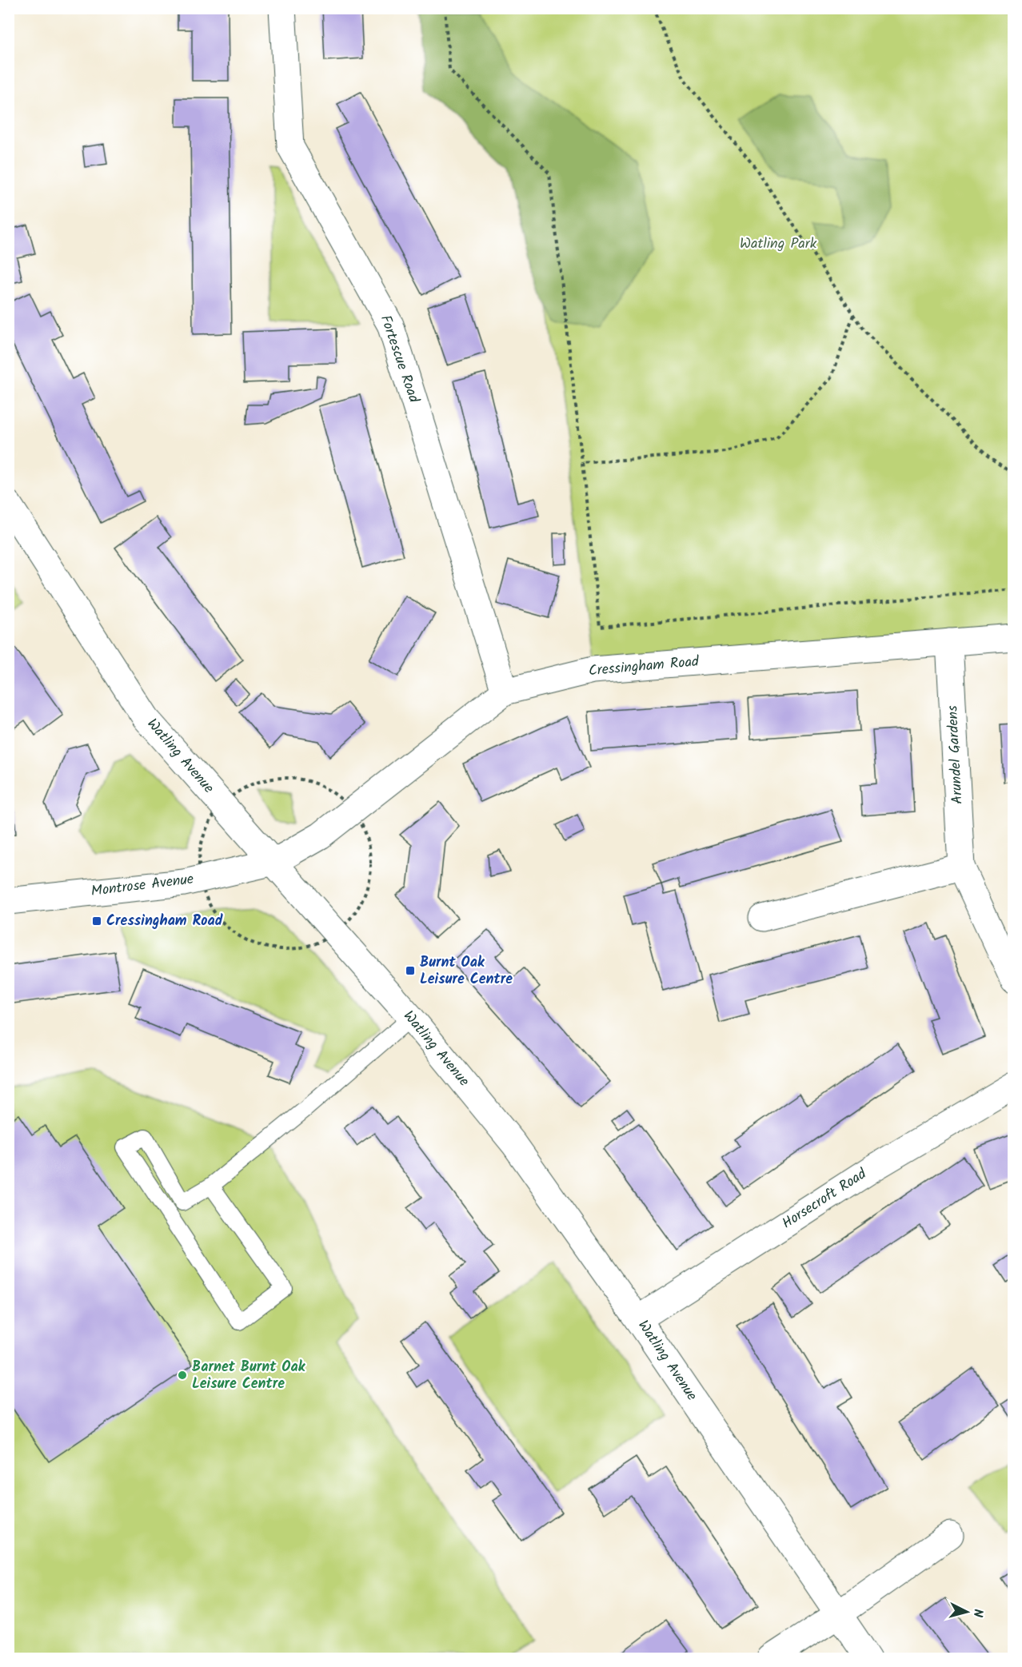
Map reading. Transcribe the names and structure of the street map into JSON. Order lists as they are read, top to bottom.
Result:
{
  "streets": {
    "street": [
      "Fortescue Road",
      "Cressingham Road",
      "Arundel Gardens",
      "Watling Avenue",
      "Montrose Avenue",
      "Horsecroft Road"
    ]
  },
  "crossings": [
    ["Fortescue Road", "Cressingham Road"],
    ["Cressingham Road", "Arundel Gardens"],
    ["Cressingham Road", "Watling Avenue"],
    ["Cressingham Road", "Montrose Avenue"],
    ["Watling Avenue", "Montrose Avenue"],
    ["Watling Avenue", "Horsecroft Road"]
  ],
  "parks": ["Watling Park"],
  "places": {
    "transit": ["Cressingham Road", "Burnt Oak Leisure Centre"],
    "other": ["Barnet Burnt Oak Leisure Centre"]
  },
  "north": "right"
}
